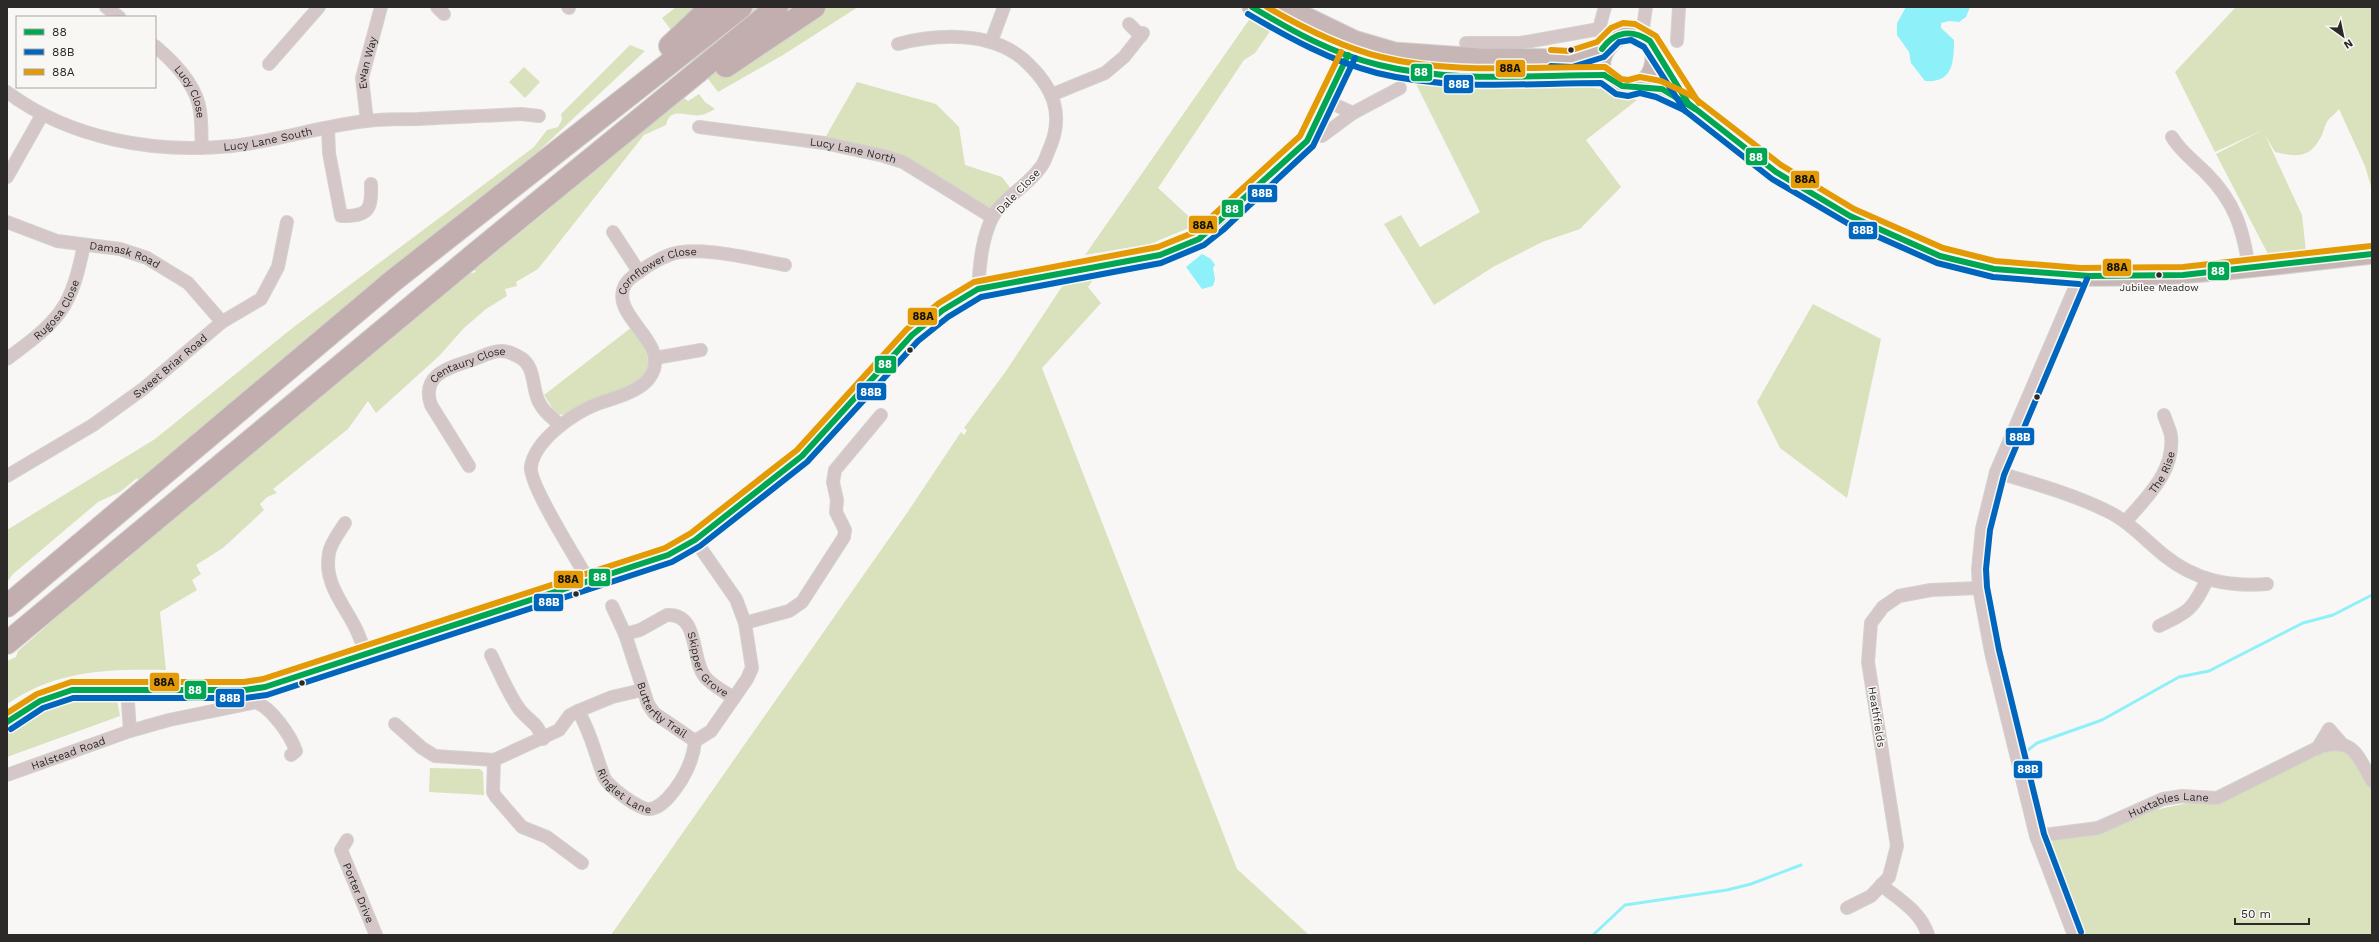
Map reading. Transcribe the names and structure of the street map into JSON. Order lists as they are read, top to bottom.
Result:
{
  "streets": {
    "street": [
      "Ewan Way",
      "Lucy Close",
      "Lucy Lane South",
      "Lucy Lane North",
      "Dale Close",
      "Damask Road",
      "Cornflower Close",
      "Rugosa Close",
      "Sweet Briar Road",
      "Centaury Close",
      "The Rise",
      "Skipper Grove",
      "Butterfly Trail",
      "Heathfields",
      "Halstead Road",
      "Ringlet Lane",
      "Huxtables Lane",
      "Porter Drive"
    ]
  },
  "crossings": [
    ["Ewan Way", "Lucy Lane South"],
    ["Lucy Close", "Lucy Lane South"],
    ["Lucy Lane North", "Dale Close"],
    ["Damask Road", "Rugosa Close"],
    ["Damask Road", "Sweet Briar Road"],
    ["Skipper Grove", "Butterfly Trail"],
    ["Butterfly Trail", "Ringlet Lane"]
  ],
  "places": ["Jubilee Meadow"],
  "lines": ["transit line 88", "transit line 88A", "transit line 88B"],
  "legend": ["88", "88B", "88A"],
  "scale_bar": "50 m",
  "north": "bottom right"
}
